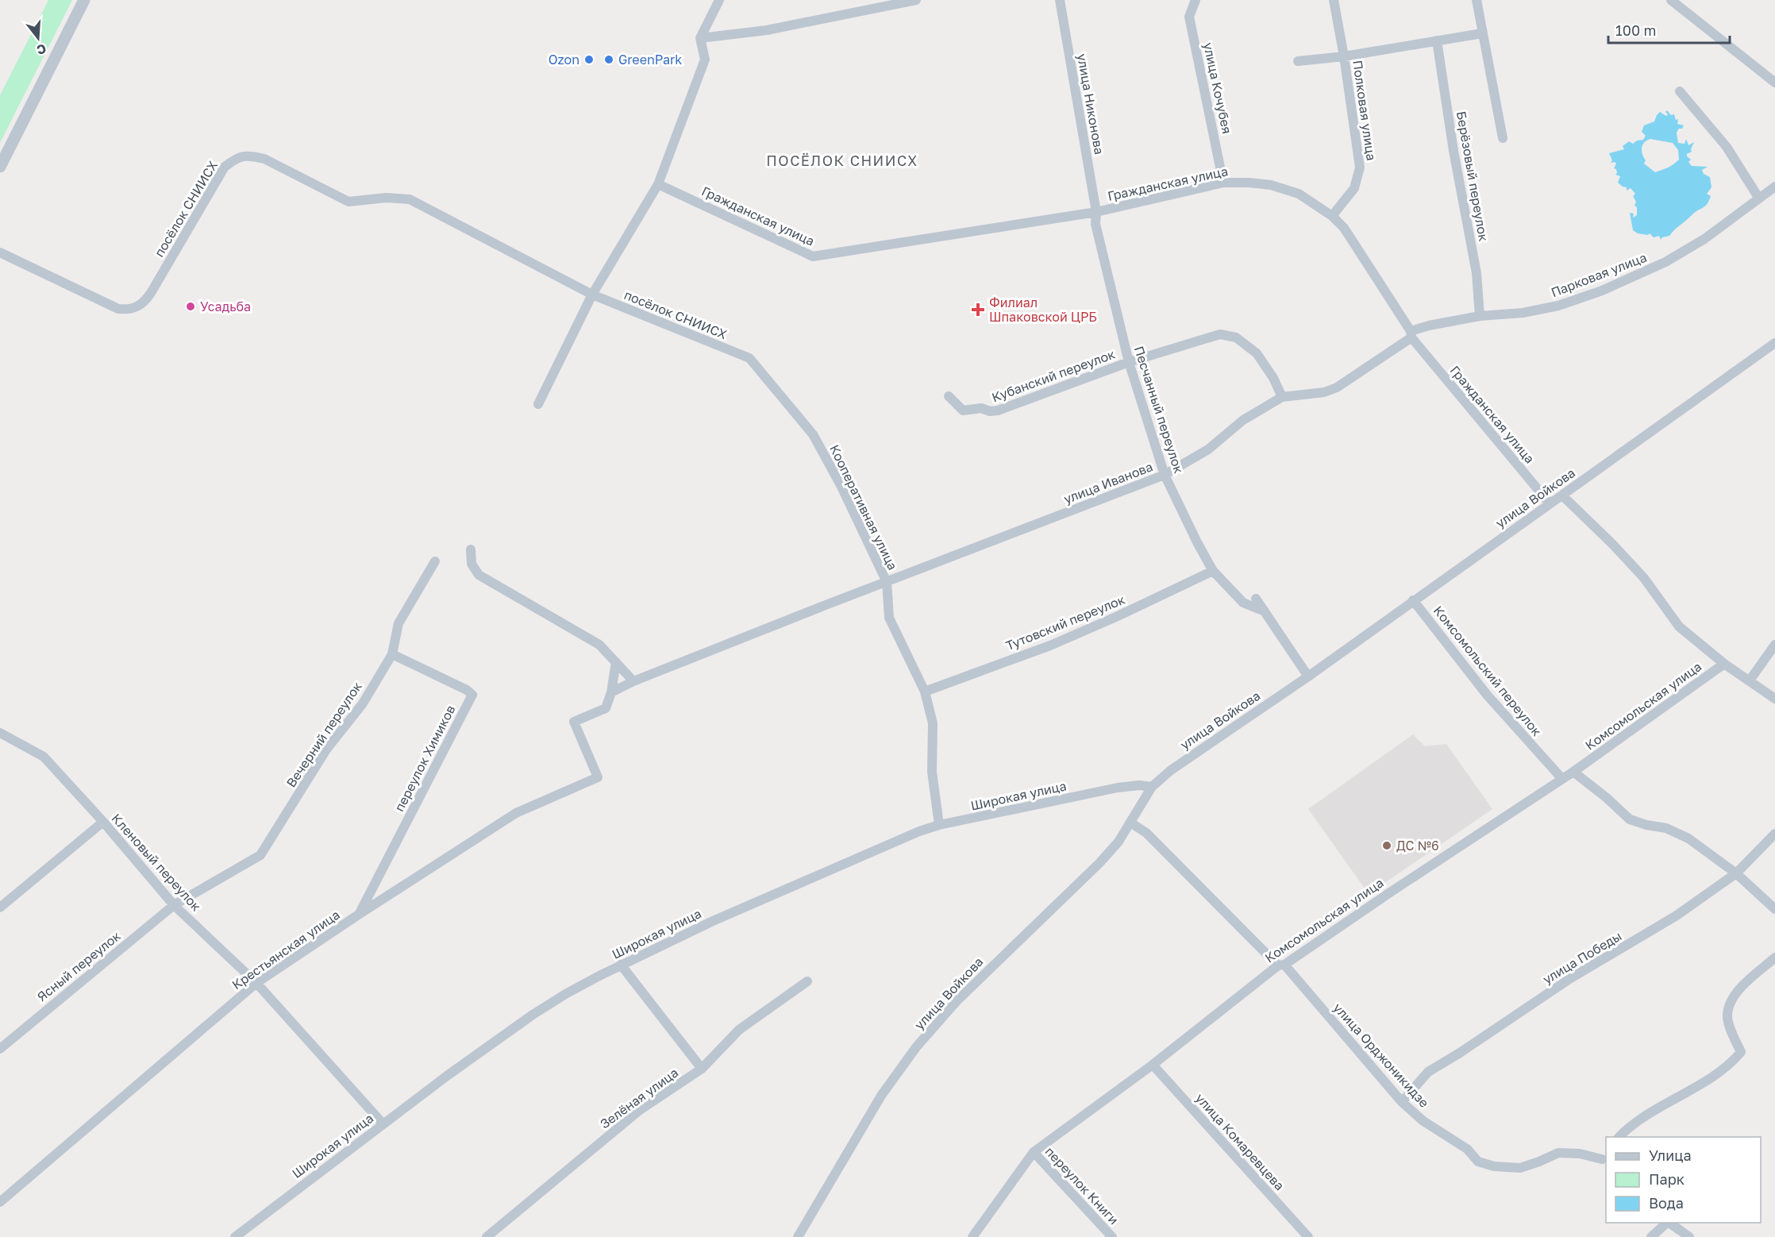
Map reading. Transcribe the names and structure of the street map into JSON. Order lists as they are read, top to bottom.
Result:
{
  "streets": {
    "street": [
      "улица Кочубея",
      "улица Никонова",
      "Полковая улица",
      "Берёзовый переулок",
      "Гражданская улица",
      "посёлок СНИИСХ",
      "Парковая улица",
      "Кубанский переулок",
      "Песчанный переулок",
      "улица Иванова",
      "улица Войкова",
      "Кооперативная улица",
      "Тутовский переулок",
      "Комсомольский переулок",
      "Комсомольская улица",
      "Вечерний переулок",
      "переулок Химиков",
      "Широкая улица",
      "Кленовый переулок",
      "Крестьянская улица",
      "улица Победы",
      "Ясный переулок",
      "улица Орджоникидзе",
      "Зелёная улица",
      "улица Комаревцева",
      "переулок Книги"
    ]
  },
  "crossings": [
    ["улица Кочубея", "Гражданская улица"],
    ["улица Никонова", "Гражданская улица"],
    ["улица Никонова", "Песчанный переулок"],
    ["Полковая улица", "Гражданская улица"],
    ["Берёзовый переулок", "Парковая улица"],
    ["Гражданская улица", "Парковая улица"],
    ["Гражданская улица", "Песчанный переулок"],
    ["Гражданская улица", "улица Иванова"],
    ["Гражданская улица", "улица Войкова"],
    ["посёлок СНИИСХ", "Кооперативная улица"],
    ["Парковая улица", "улица Иванова"],
    ["Кубанский переулок", "Песчанный переулок"],
    ["Кубанский переулок", "улица Иванова"],
    ["Песчанный переулок", "улица Иванова"],
    ["Песчанный переулок", "Тутовский переулок"],
    ["улица Иванова", "Кооперативная улица"],
    ["улица Иванова", "Крестьянская улица"],
    ["улица Войкова", "Комсомольский переулок"],
    ["улица Войкова", "Широкая улица"],
    ["улица Войкова", "улица Орджоникидзе"],
    ["Кооперативная улица", "Тутовский переулок"],
    ["Кооперативная улица", "Широкая улица"],
    ["Комсомольский переулок", "Комсомольская улица"],
    ["Комсомольская улица", "улица Орджоникидзе"],
    ["Комсомольская улица", "улица Комаревцева"],
    ["Комсомольская улица", "переулок Книги"],
    ["Вечерний переулок", "переулок Химиков"],
    ["Вечерний переулок", "Кленовый переулок"],
    ["Вечерний переулок", "Ясный переулок"],
    ["переулок Химиков", "Крестьянская улица"],
    ["Широкая улица", "Кленовый переулок"],
    ["Кленовый переулок", "Крестьянская улица"],
    ["Кленовый переулок", "Ясный переулок"],
    ["улица Победы", "улица Орджоникидзе"]
  ],
  "districts": ["ПОСЁЛОК СНИИСХ"],
  "places": {
    "other": [
      "Ozon",
      "GreenPark",
      "Усадьба",
      "ДС №6"
    ],
    "health": ["Филиал Шпаковской ЦРБ"]
  },
  "legend": ["Улица", "Парк", "Вода"],
  "scale_bar": "100 m",
  "north": "bottom"
}
